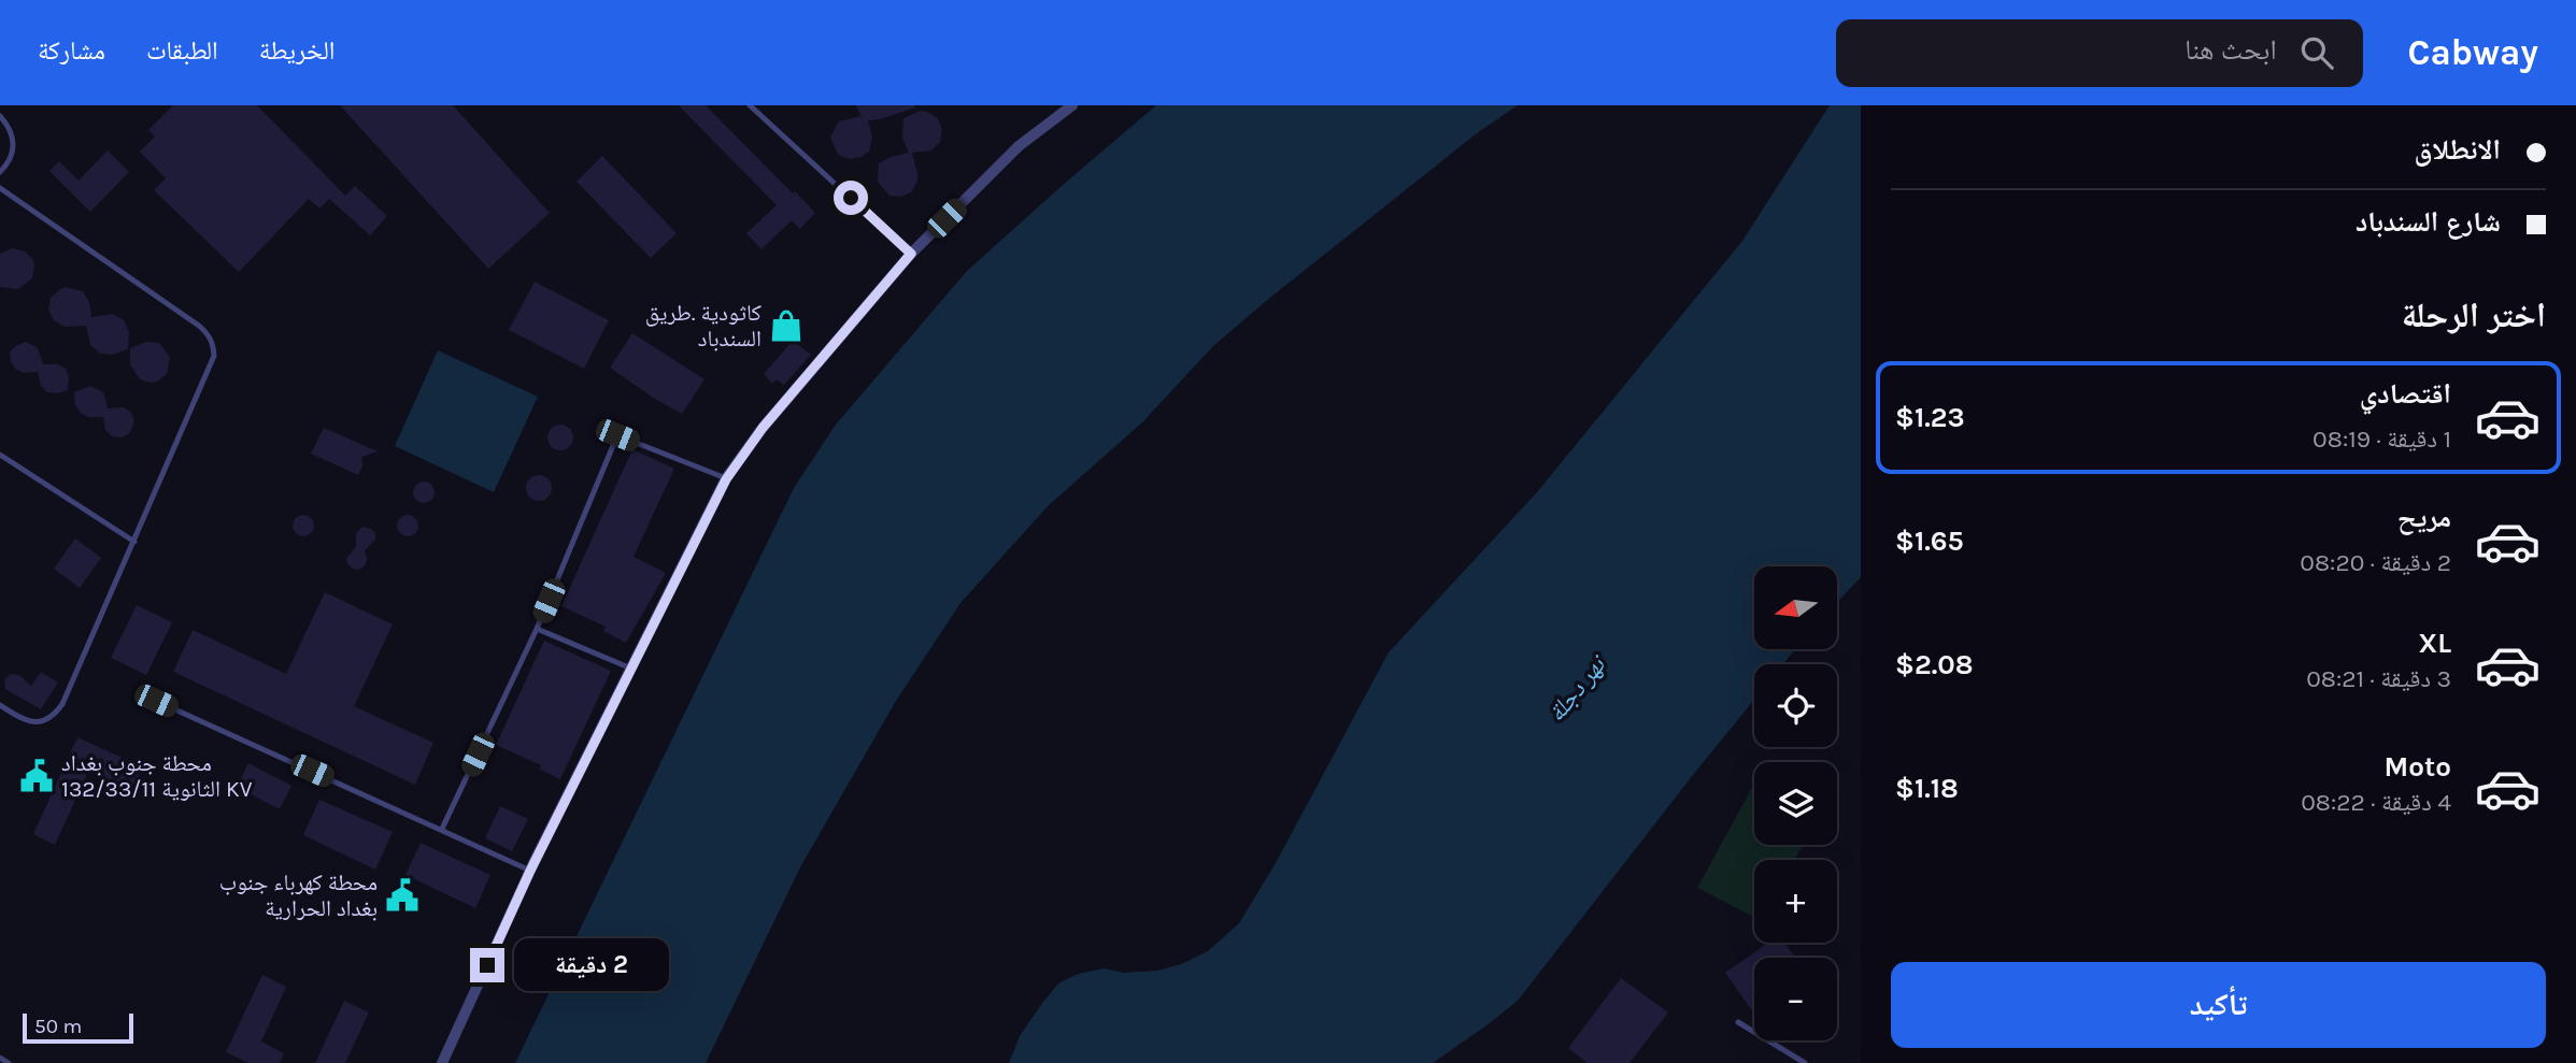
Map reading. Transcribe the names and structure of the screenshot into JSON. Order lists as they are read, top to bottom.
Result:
{
  "water": ["نهر دجلة"],
  "places": {
    "shop": ["كاثودية .طريق السندباد"],
    "public building": ["محطة جنوب بغداد الثانوية 132/33/11 KV", "محطة كهرباء جنوب بغداد الحرارية"]
  },
  "scale_bar": "50 m",
  "north": "left",
  "page": {
    "header": "Cabway",
    "search": "ابحث هنا",
    "nav": ["الخريطة", "الطبقات", "مشاركة"],
    "banner": ["الانطلاق", "شارع السندباد"],
    "heading": "اختر الرحلة",
    "list": [
      {
        "name": "اقتصادي",
        "note": "1 دقيقة · 08:19",
        "value": "$1.23"
      },
      {
        "name": "مريح",
        "note": "2 دقيقة · 08:20",
        "value": "$1.65"
      },
      {
        "name": "XL",
        "note": "3 دقيقة · 08:21",
        "value": "$2.08"
      },
      {
        "name": "Moto",
        "note": "4 دقيقة · 08:22",
        "value": "$1.18"
      }
    ],
    "map_buttons": ["+", "−"],
    "bubble": "2 دقيقة",
    "buttons": "تأكيد",
    "scale": "50 m"
  }
}
